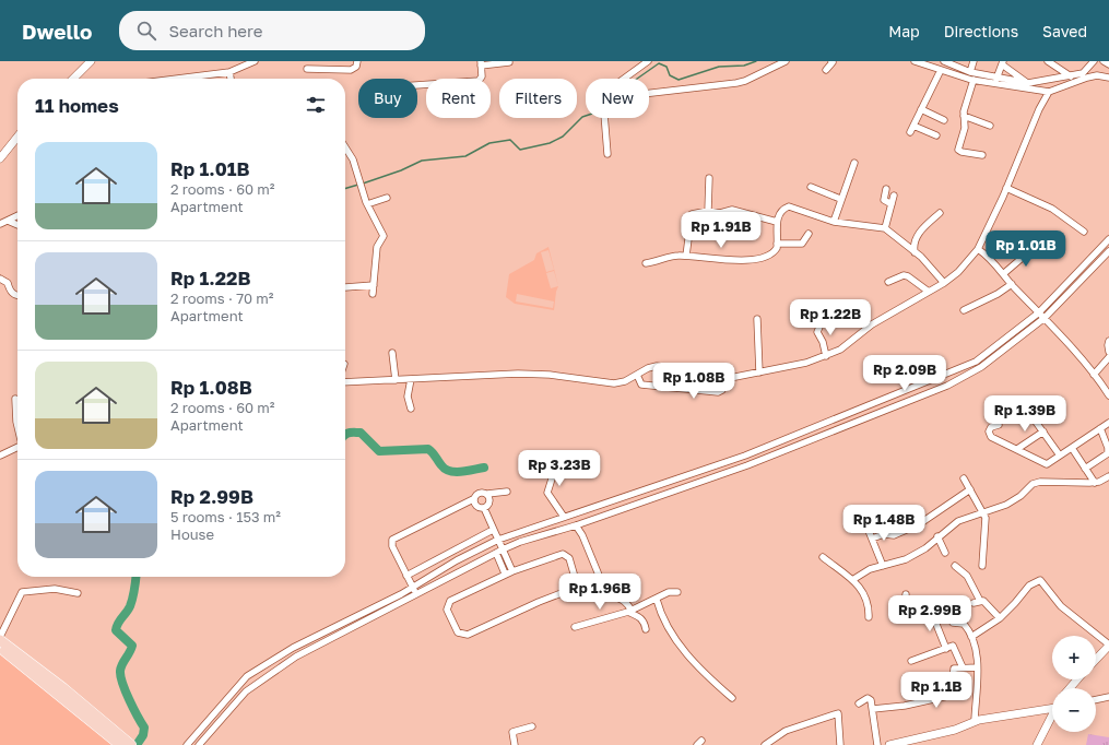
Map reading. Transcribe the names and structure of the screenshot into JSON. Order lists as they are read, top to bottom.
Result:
{
  "page": {
    "header": "Dwello",
    "search": "Search here",
    "nav": ["Map", "Directions", "Saved"],
    "chip": [
      "Buy",
      "Rent",
      "Filters",
      "New"
    ],
    "heading": "11 homes",
    "list": [
      {
        "name": "Rp 1.01B",
        "note": "2 rooms · 60 m² · Apartment"
      },
      {
        "name": "Rp 1.22B",
        "note": "2 rooms · 70 m² · Apartment"
      },
      {
        "name": "Rp 1.08B",
        "note": "2 rooms · 60 m² · Apartment"
      },
      {
        "name": "Rp 2.99B",
        "note": "5 rooms · 153 m² · House"
      }
    ],
    "price": [
      "Rp 1.91B",
      "Rp 1.01B",
      "Rp 1.22B",
      "Rp 2.09B",
      "Rp 1.08B",
      "Rp 1.39B",
      "Rp 3.23B",
      "Rp 1.48B",
      "Rp 1.96B",
      "Rp 2.99B",
      "Rp 1.1B"
    ],
    "map_buttons": ["+", "−"]
  }
}
